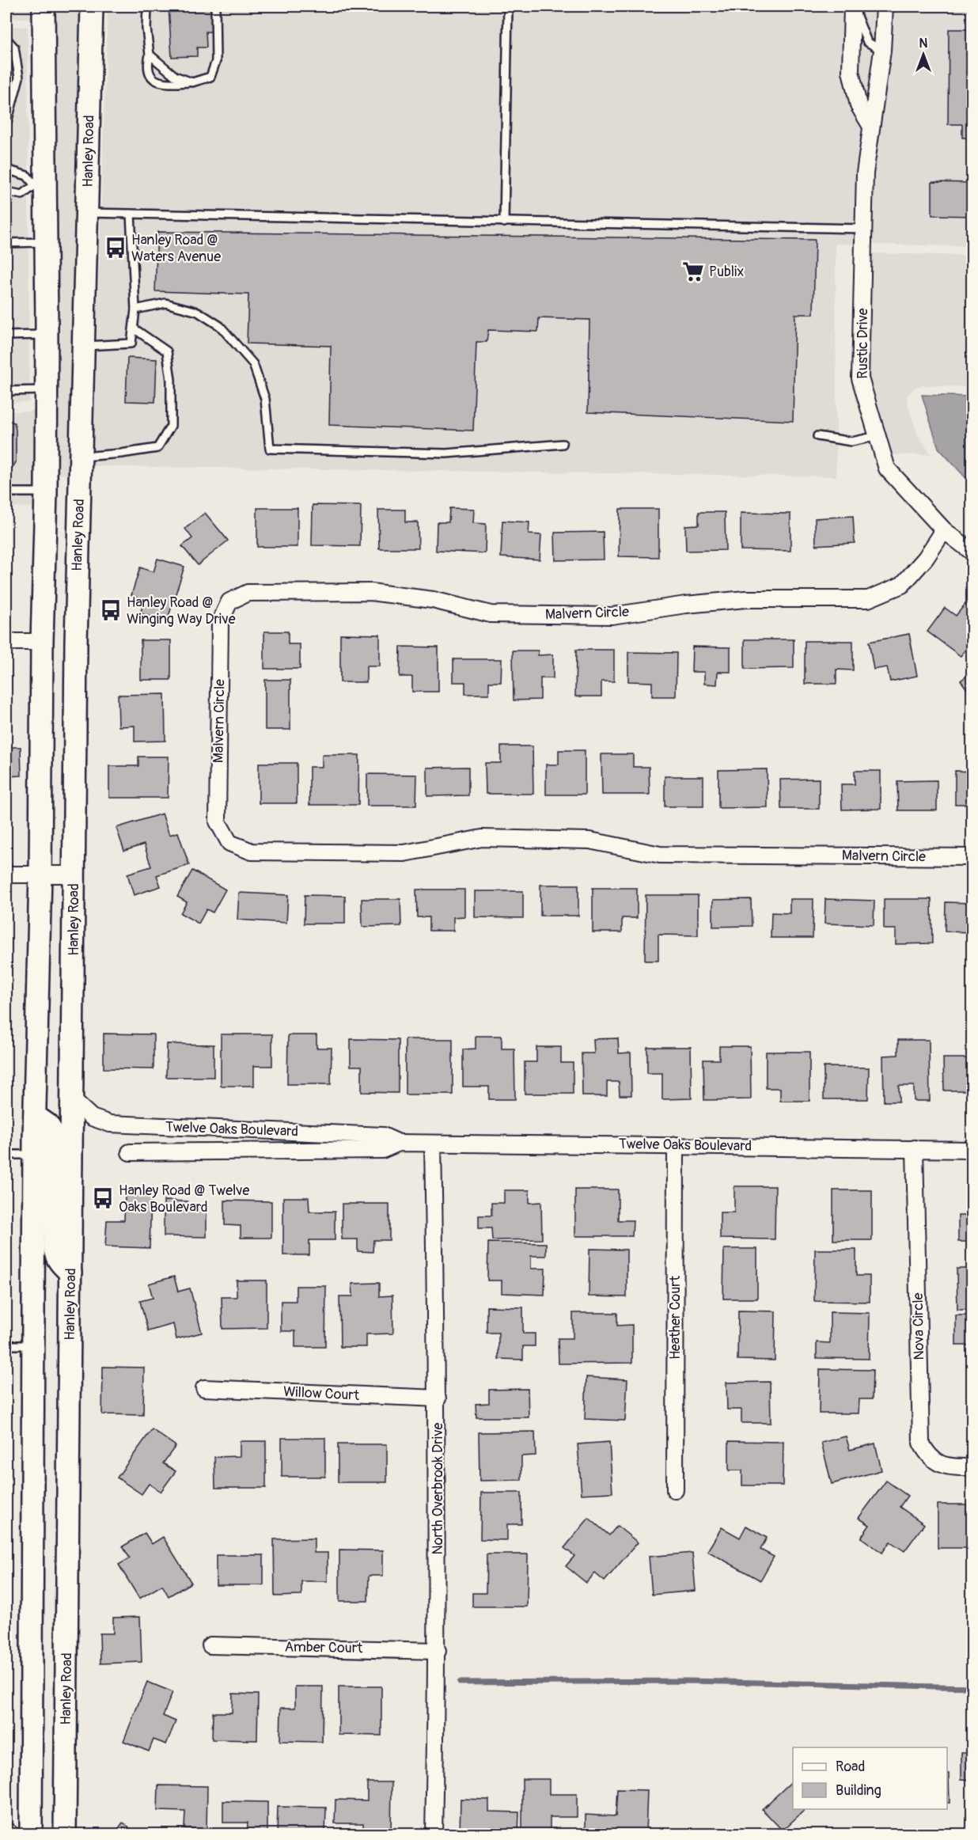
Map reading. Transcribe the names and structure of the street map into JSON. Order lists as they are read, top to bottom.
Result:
{
  "streets": {
    "main road": ["Hanley Road"],
    "street": [
      "Rustic Drive",
      "Malvern Circle",
      "Twelve Oaks Boulevard",
      "Heather Court",
      "Nova Circle",
      "Willow Court",
      "North Overbrook Drive",
      "Amber Court"
    ]
  },
  "crossings": [
    ["Hanley Road", "Twelve Oaks Boulevard"],
    ["Rustic Drive", "Malvern Circle"],
    ["Twelve Oaks Boulevard", "Heather Court"],
    ["Twelve Oaks Boulevard", "Nova Circle"],
    ["Twelve Oaks Boulevard", "North Overbrook Drive"],
    ["Willow Court", "North Overbrook Drive"],
    ["North Overbrook Drive", "Amber Court"]
  ],
  "places": {
    "bus stop": ["Hanley Road @ Waters Avenue", "Hanley Road @ Winging Way Drive", "Hanley Road @ Twelve Oaks Boulevard"],
    "supermarket": ["Publix"]
  },
  "legend": ["Road", "Building"],
  "north": "top"
}
